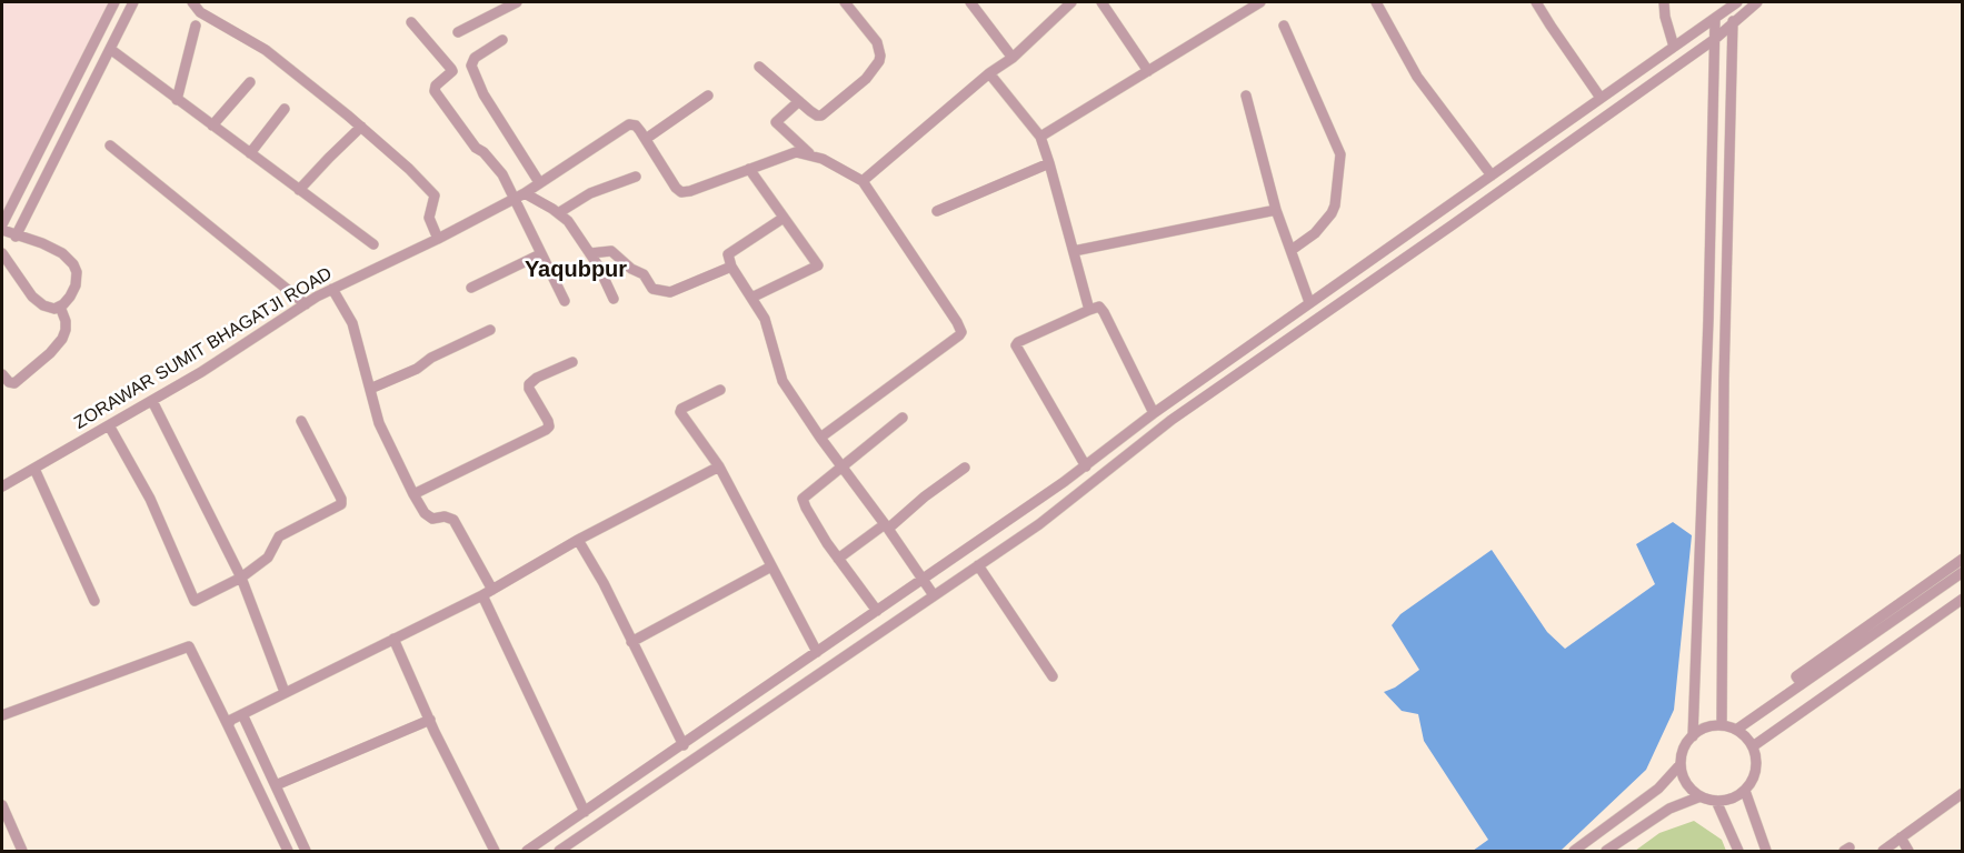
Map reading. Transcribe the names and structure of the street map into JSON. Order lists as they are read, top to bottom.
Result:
{
  "streets": {
    "street": ["ZORAWAR SUMIT BHAGATJI ROAD"]
  },
  "districts": ["Yaqubpur"]
}
